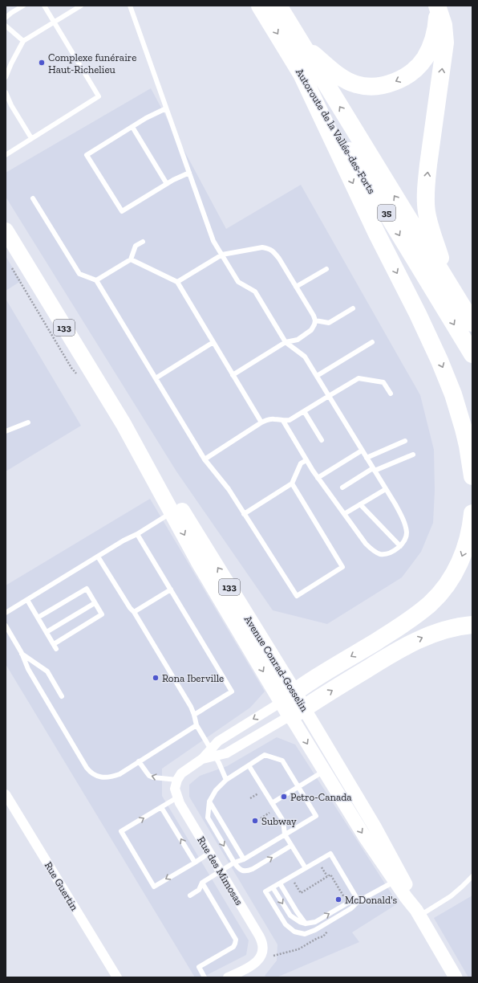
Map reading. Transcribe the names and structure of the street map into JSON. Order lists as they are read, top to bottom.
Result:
{
  "streets": {
    "highway": ["Autoroute de la Vallée-des-Forts", "35"],
    "main road": ["133", "Avenue Conrad-Gosselin"],
    "street": ["Rue des Mimosas", "Rue Guertin"]
  },
  "places": [
    "Complexe funéraire Haut-Richelieu",
    "Rona Iberville",
    "Petro-Canada",
    "Subway",
    "McDonald's"
  ]
}
